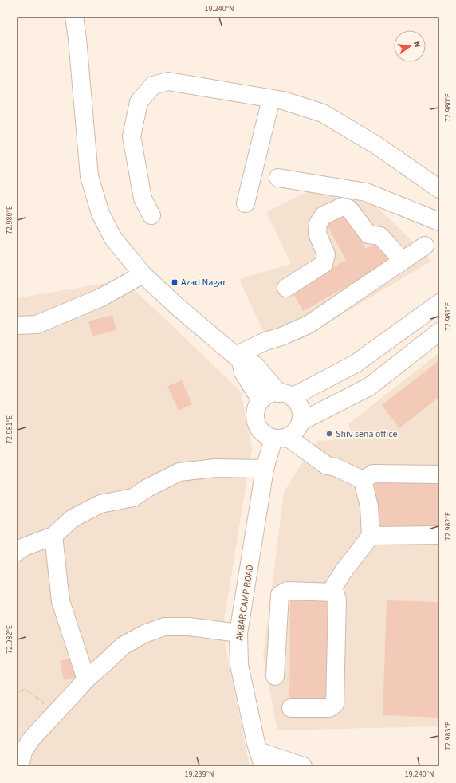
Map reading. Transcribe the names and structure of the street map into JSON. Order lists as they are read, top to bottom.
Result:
{
  "streets": {
    "street": ["AKBAR CAMP ROAD"]
  },
  "places": {
    "transit": ["Azad Nagar"],
    "other": ["Shiv sena office"]
  },
  "north": "right",
  "coordinates": [
    "19.240°N",
    "72.980°E",
    "72.981°E",
    "72.982°E",
    "72.983°E",
    "19.239°N"
  ]
}
